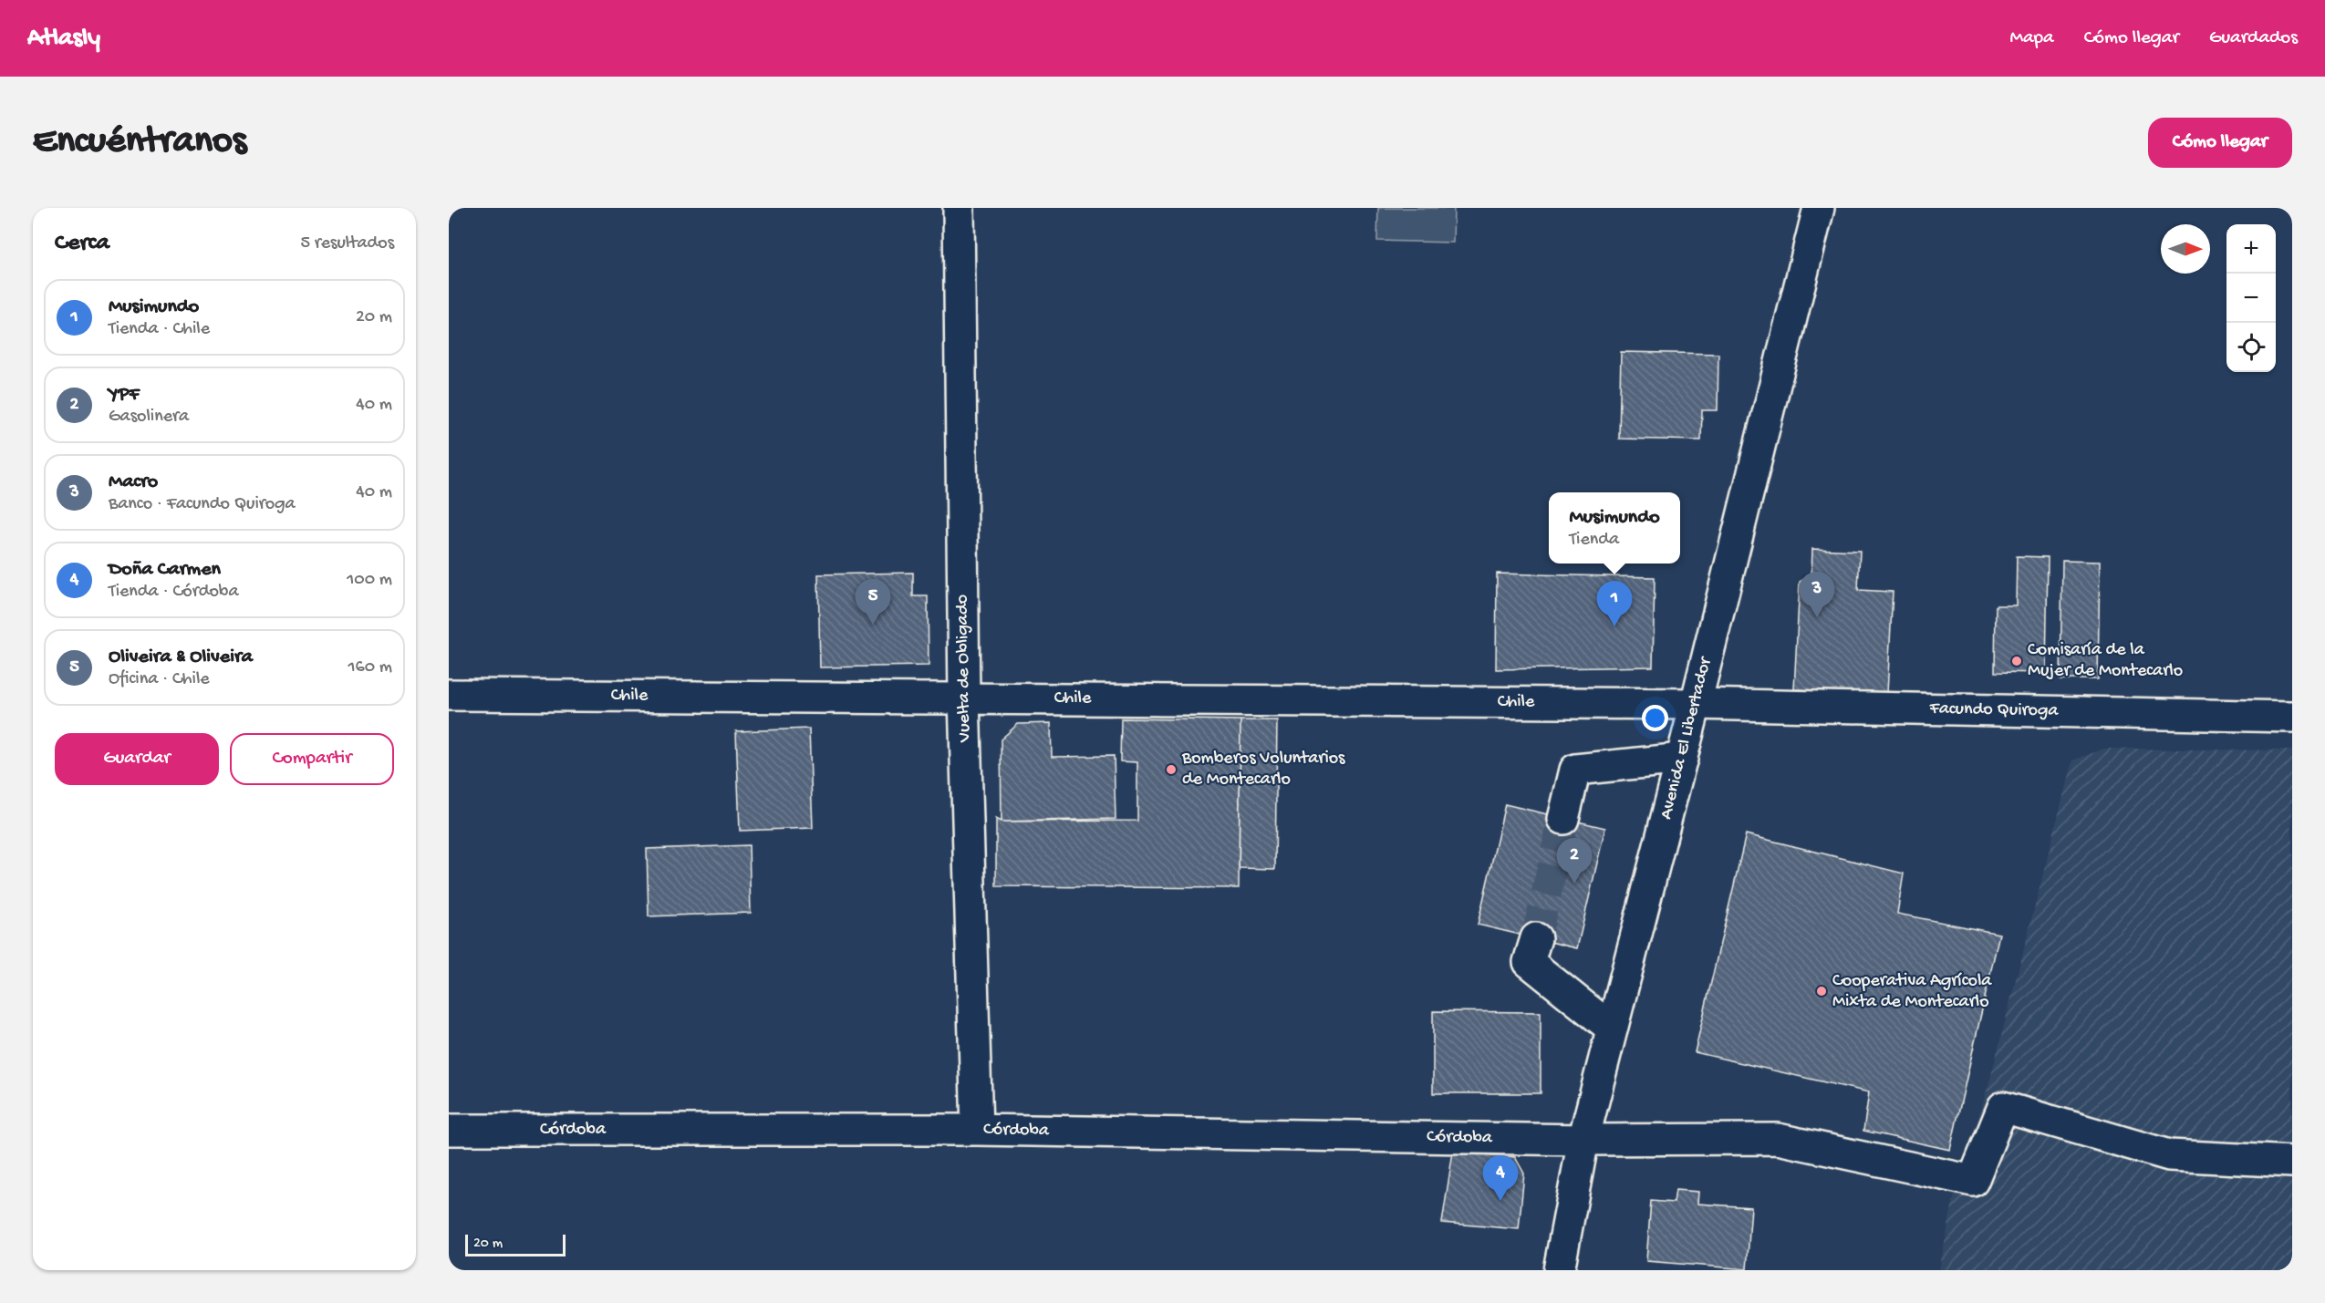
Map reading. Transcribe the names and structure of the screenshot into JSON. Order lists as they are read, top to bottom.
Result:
{
  "streets": {
    "street": [
      "Vuelta de Obligado",
      "Chile",
      "Facundo Quiroga",
      "Avenida El Libertador",
      "Córdoba"
    ]
  },
  "crossings": [
    ["Vuelta de Obligado", "Chile"],
    ["Vuelta de Obligado", "Córdoba"],
    ["Chile", "Facundo Quiroga"],
    ["Chile", "Avenida El Libertador"],
    ["Facundo Quiroga", "Avenida El Libertador"],
    ["Avenida El Libertador", "Córdoba"]
  ],
  "places": ["Comisaría de la Mujer de Montecarlo", "Bomberos Voluntarios de Montecarlo", "Cooperativa Agrícola Mixta de Montecarlo"],
  "scale_bar": "20 m",
  "north": "right",
  "page": {
    "header": "Atlasly",
    "nav": ["Mapa", "Cómo llegar", "Guardados"],
    "buttons": [
      "Cómo llegar",
      ["Guardar", "Compartir"]
    ],
    "title": "Encuéntranos",
    "heading": ["Cerca", "5 resultados"],
    "map_buttons": ["+", "−"],
    "list": [
      {
        "mark": "1",
        "name": "Musimundo",
        "note": "Tienda · Chile",
        "value": "20 m"
      },
      {
        "mark": "2",
        "name": "YPF",
        "note": "Gasolinera",
        "value": "40 m"
      },
      {
        "mark": "3",
        "name": "Macro",
        "note": "Banco · Facundo Quiroga",
        "value": "40 m"
      },
      {
        "mark": "4",
        "name": "Doña Carmen",
        "note": "Tienda · Córdoba",
        "value": "100 m"
      },
      {
        "mark": "5",
        "name": "Oliveira & Oliveira",
        "note": "Oficina · Chile",
        "value": "160 m"
      }
    ],
    "popup": ["Musimundo", "Tienda"],
    "pins": [
      "3",
      "5",
      "1",
      "2",
      "4"
    ],
    "scale": "20 m"
  }
}
